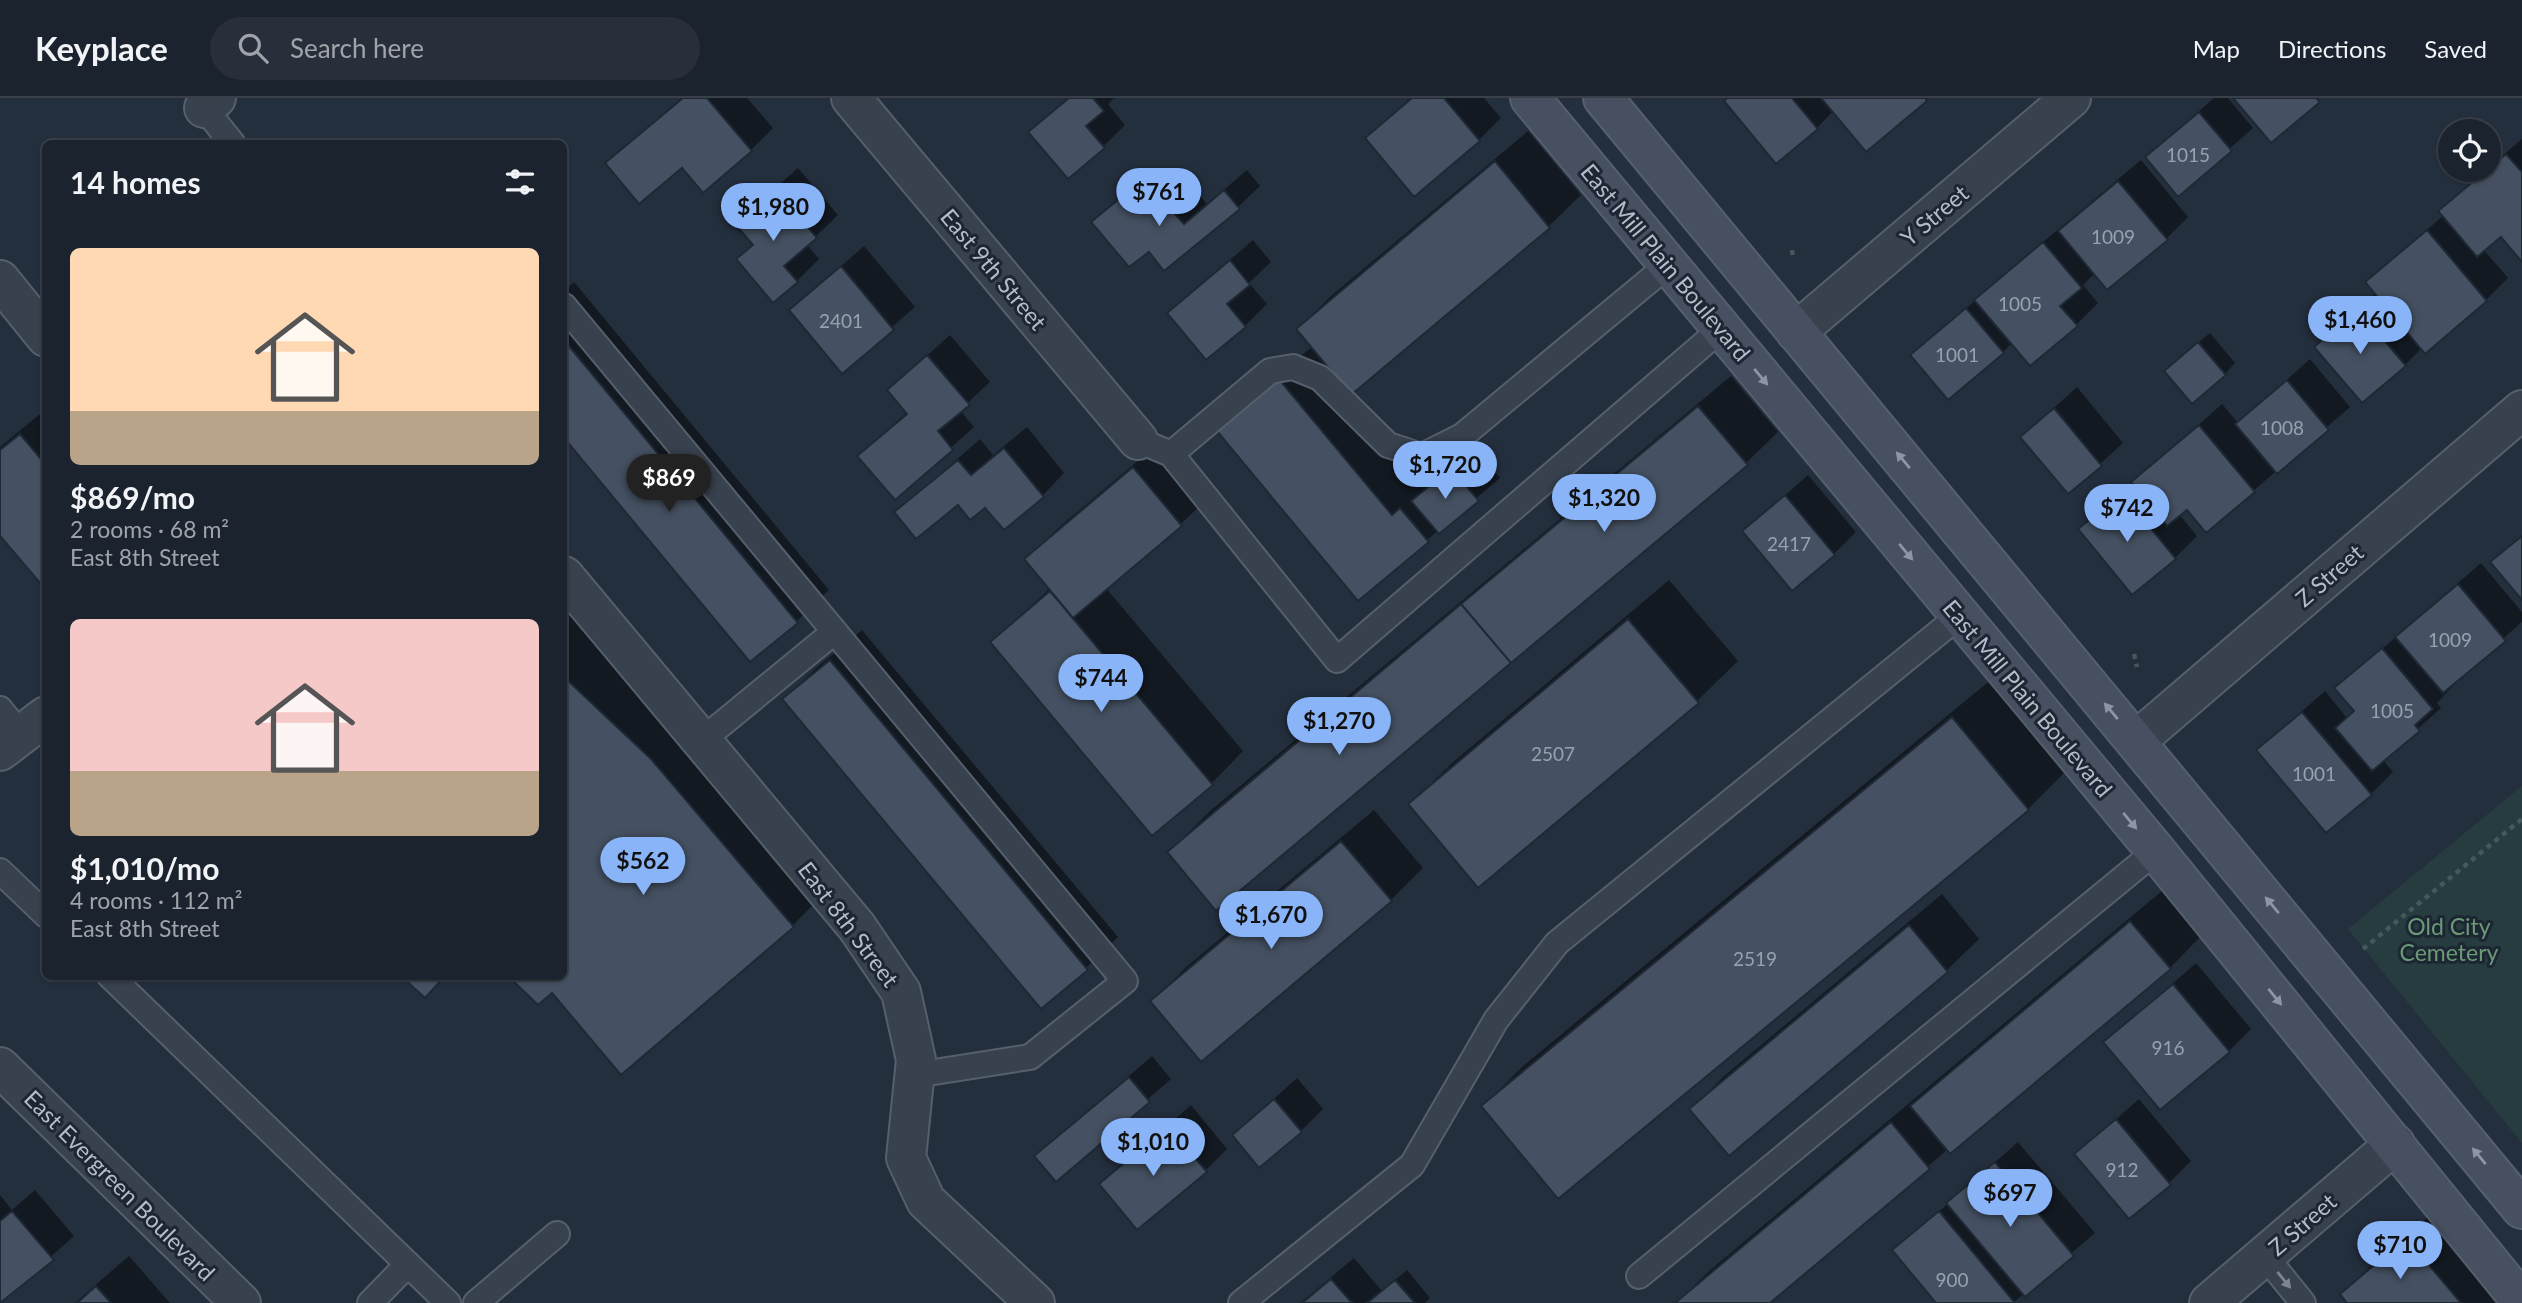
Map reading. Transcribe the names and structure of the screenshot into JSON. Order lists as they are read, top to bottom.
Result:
{
  "streets": {
    "main road": ["East Mill Plain Boulevard"],
    "street": [
      "Y Street",
      "East 9th Street",
      "Z Street",
      "East 8th Street",
      "East Evergreen Boulevard"
    ]
  },
  "crossings": [
    ["East Mill Plain Boulevard", "Z Street"]
  ],
  "parks": ["Old City Cemetery"],
  "house_numbers": [
    "1015",
    "1009",
    "1005",
    "2401",
    "1001",
    "1008",
    "2417",
    "1009",
    "1005",
    "2507",
    "1001",
    "2519",
    "916",
    "912",
    "900"
  ],
  "page": {
    "header": "Keyplace",
    "search": "Search here",
    "nav": ["Map", "Directions", "Saved"],
    "heading": "14 homes",
    "price": [
      "$761",
      "$1,980",
      "$1,460",
      "$1,720",
      "$869",
      "$1,320",
      "$742",
      "$744",
      "$1,270",
      "$562",
      "$1,670",
      "$1,010",
      "$697",
      "$710"
    ],
    "list": [
      {
        "name": "$869/mo",
        "note": "2 rooms · 68 m² · East 8th Street"
      },
      {
        "name": "$1,010/mo",
        "note": "4 rooms · 112 m² · East 8th Street"
      }
    ]
  }
}
